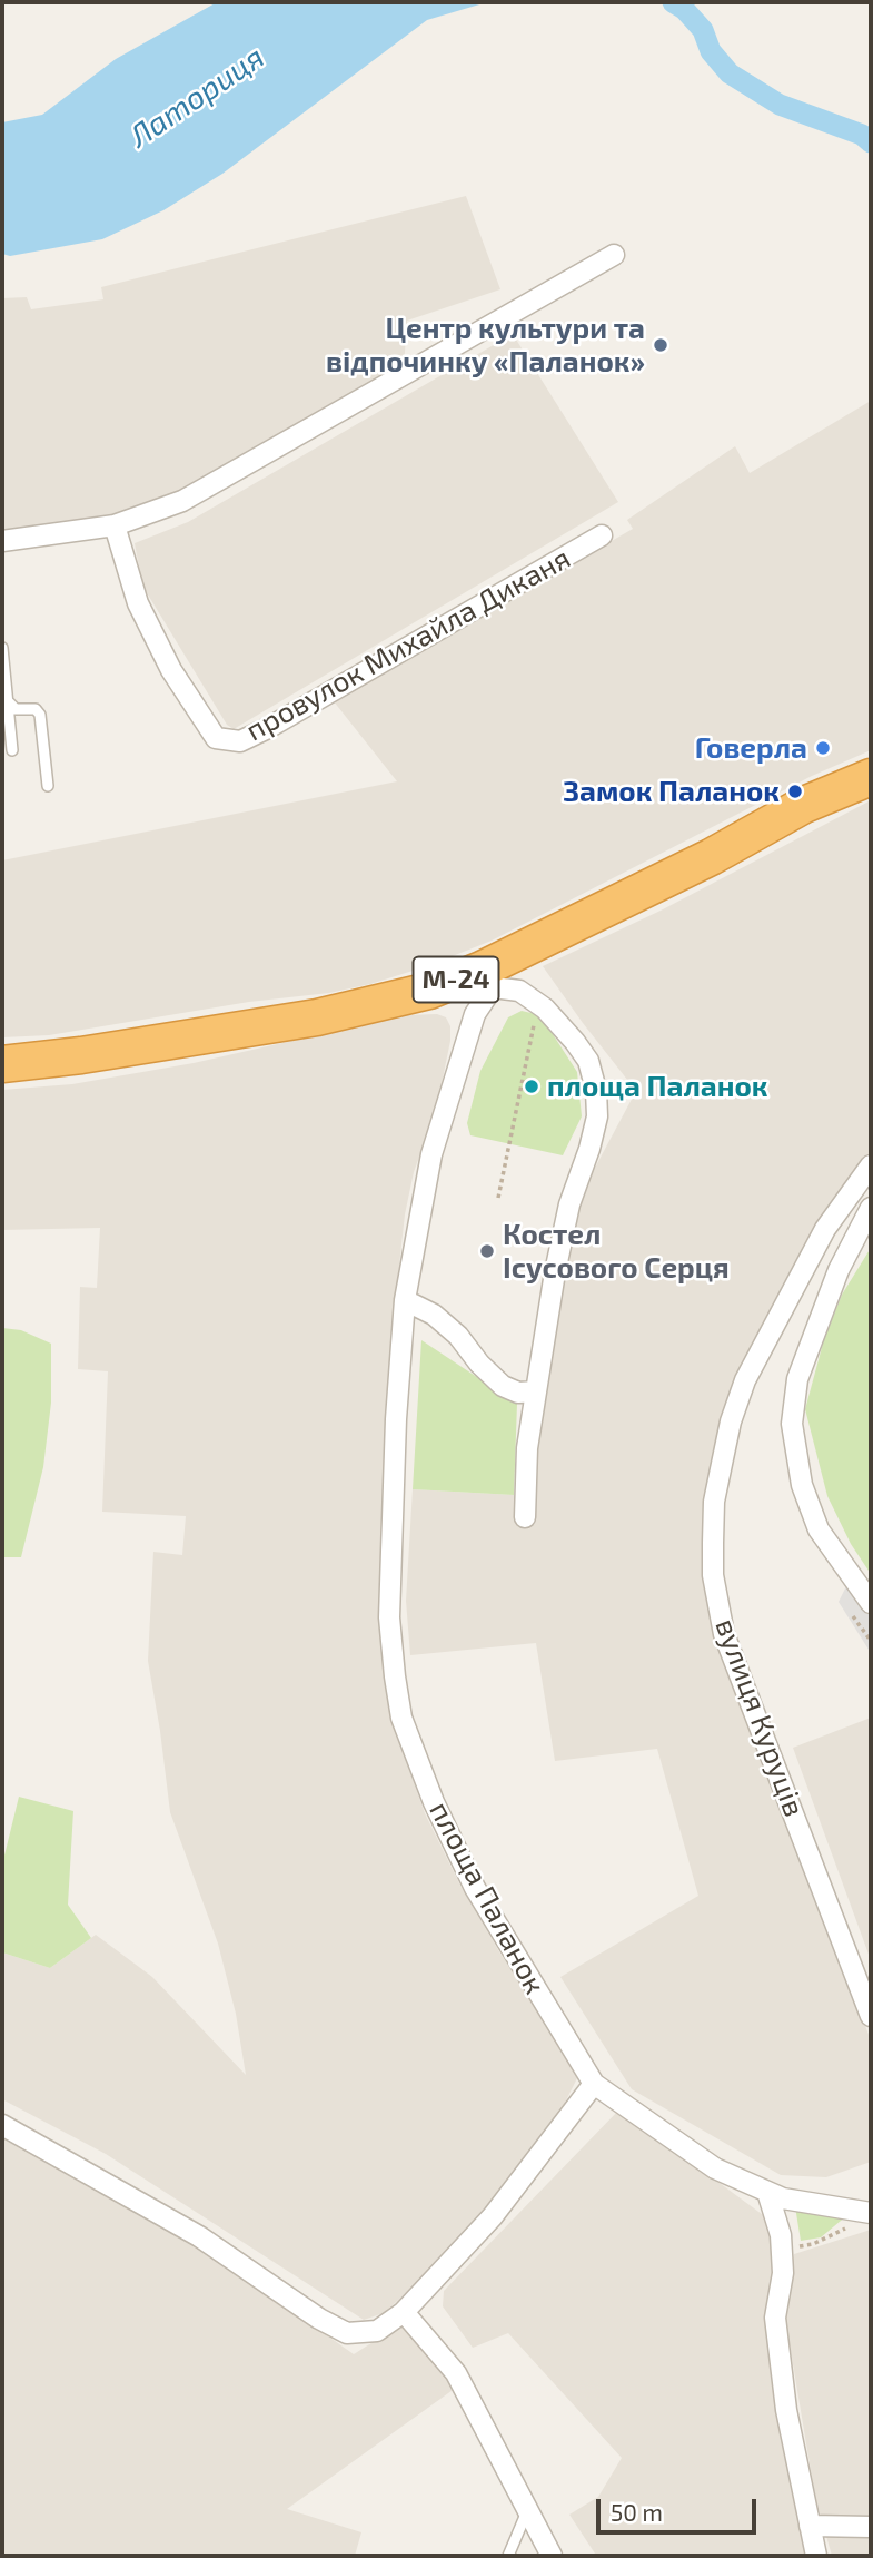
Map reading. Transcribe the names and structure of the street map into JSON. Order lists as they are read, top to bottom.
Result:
{
  "streets": {
    "highway": ["М-24"],
    "street": ["провулок Михайла Диканя", "вулиця Куруців", "площа Паланок"]
  },
  "crossings": [
    ["М-24", "площа Паланок"]
  ],
  "water": ["Латориця"],
  "places": [
    "Центр культури та відпочинку «Паланок»",
    "Говерла",
    "Замок Паланок",
    "площа Паланок",
    "Костел Ісусового Серця"
  ],
  "scale_bar": "50 m"
}
